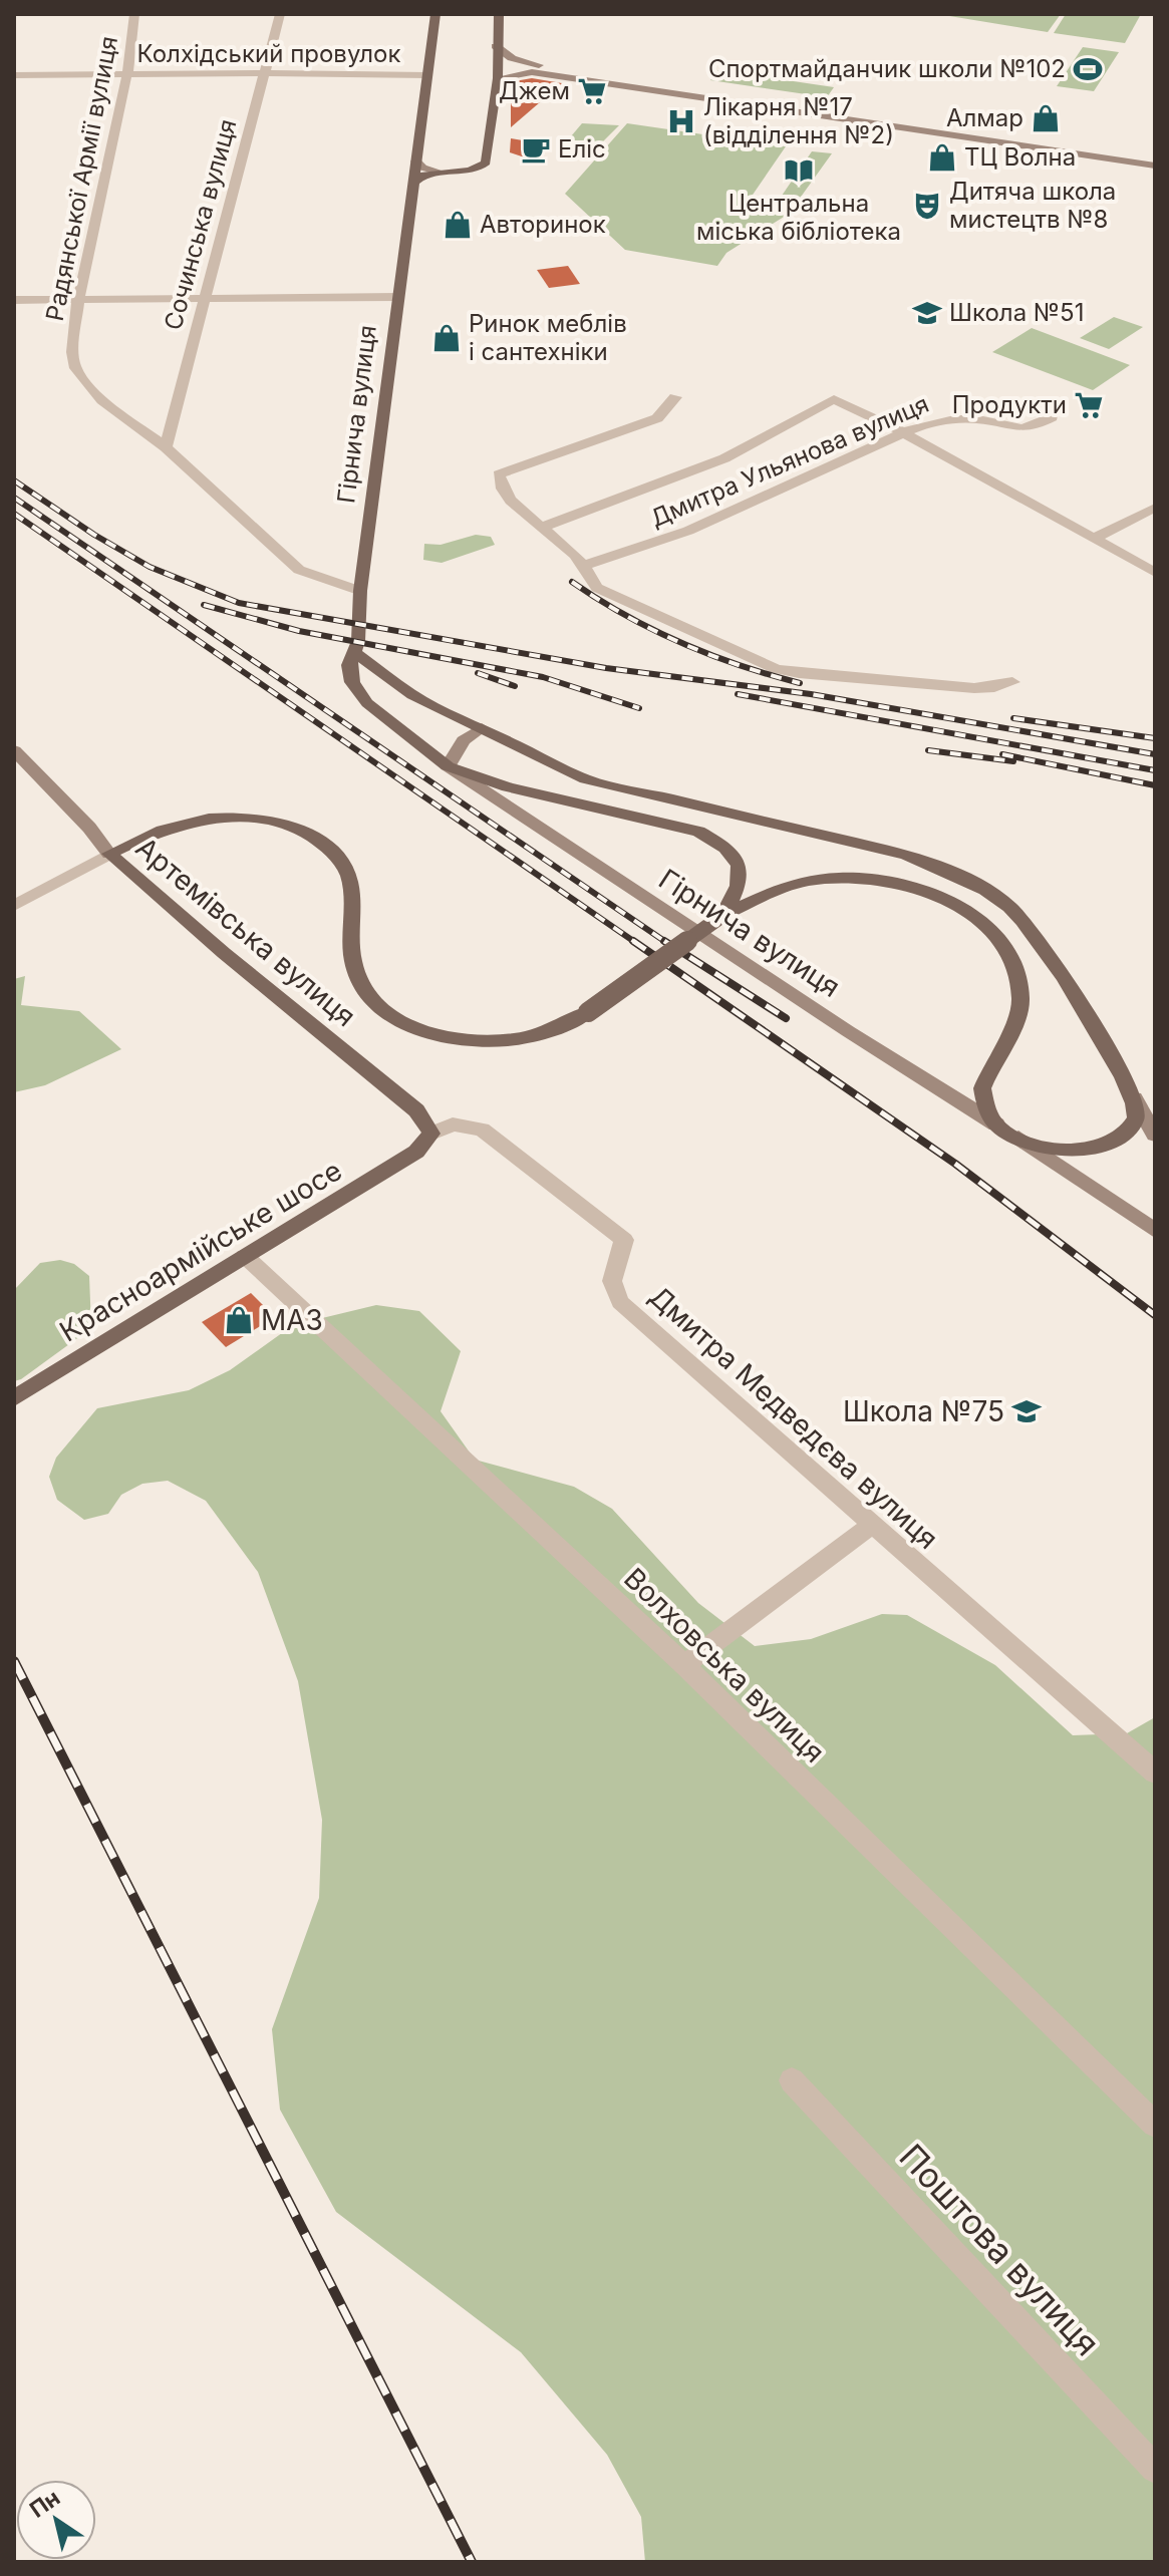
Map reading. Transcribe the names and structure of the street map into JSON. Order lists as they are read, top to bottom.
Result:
{
  "streets": {
    "main road": ["Гірнича вулиця", "Артемівська вулиця", "Красноармійське шосе"],
    "street": [
      "Колхідський провулок",
      "Радянської Армії вулиця",
      "Сочинська вулиця",
      "Дмитра Ульянова вулиця",
      "Дмитра Медведєва вулиця",
      "Волховська вулиця",
      "Поштова вулиця"
    ]
  },
  "crossings": [
    ["Колхідський провулок", "Радянської Армії вулиця"],
    ["Колхідський провулок", "Сочинська вулиця"],
    ["Колхідський провулок", "Гірнича вулиця"],
    ["Радянської Армії вулиця", "Сочинська вулиця"],
    ["Радянської Армії вулиця", "Гірнича вулиця"],
    ["Артемівська вулиця", "Красноармійське шосе"],
    ["Артемівська вулиця", "Дмитра Медведєва вулиця"],
    ["Красноармійське шосе", "Дмитра Медведєва вулиця"],
    ["Красноармійське шосе", "Волховська вулиця"]
  ],
  "places": {
    "sports": ["Спортмайданчик школи №102"],
    "supermarket": ["Джем", "Продукти"],
    "shop": [
      "Алмар",
      "ТЦ Волна",
      "Авторинок",
      "Ринок меблів і сантехніки",
      "МАЗ"
    ],
    "hospital": ["Лікарня №17 (відділення №2)"],
    "cafe": ["Еліс"],
    "library": ["Центральна міська бібліотека"],
    "theatre": ["Дитяча школа мистецтв №8"],
    "school or university": ["Школа №51", "Школа №75"]
  },
  "north": "top left"
}
